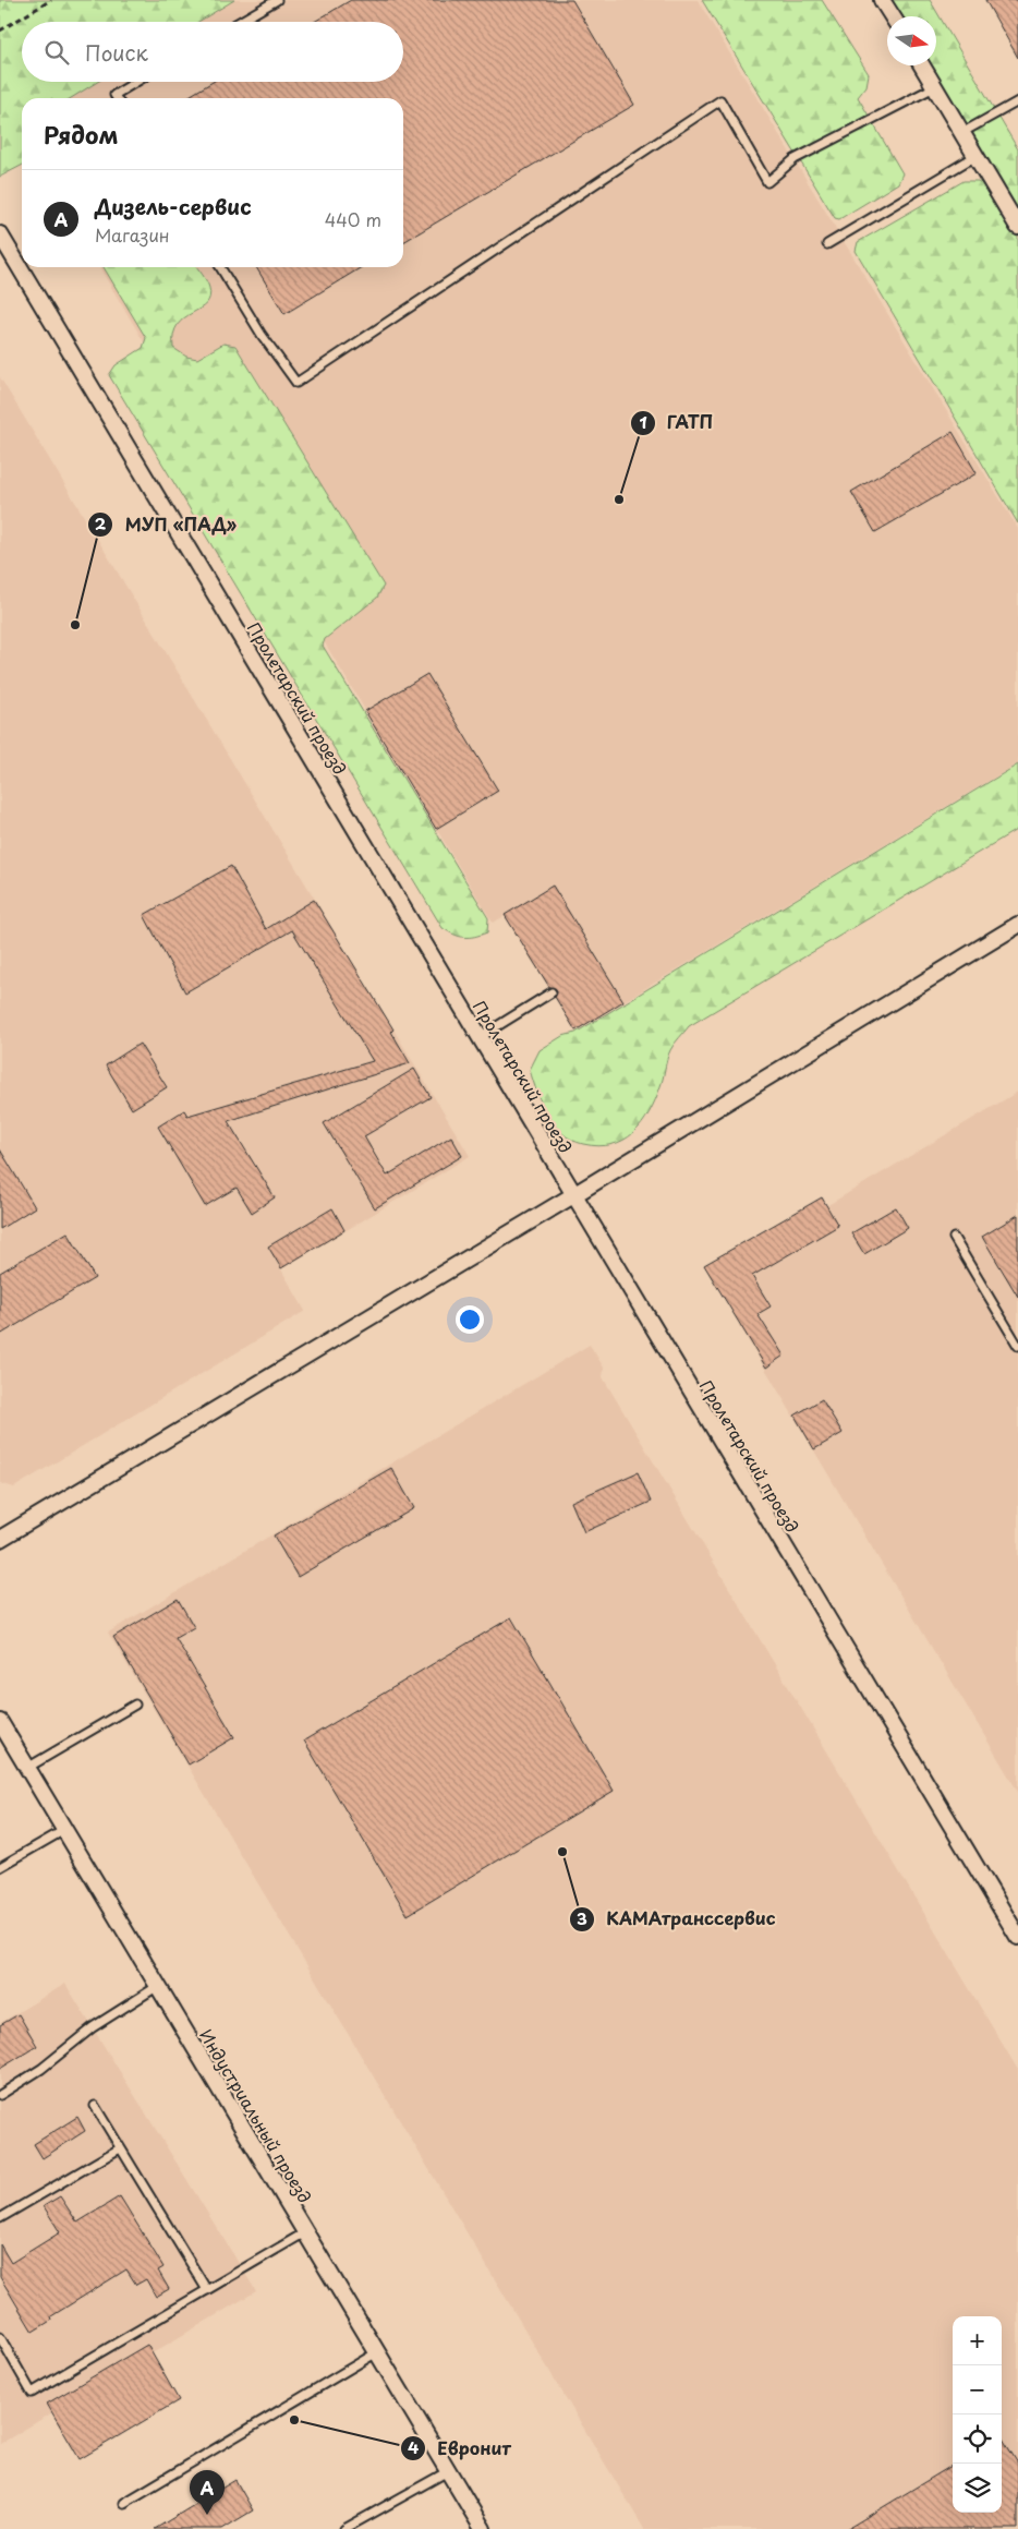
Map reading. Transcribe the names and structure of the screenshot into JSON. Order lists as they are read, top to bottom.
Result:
{
  "streets": {
    "street": ["Пролетарский проезд", "Индустриальный проезд"]
  },
  "places": [
    "ГАТП",
    "МУП «ПАД»",
    "КАМАтранссервис",
    "Евронит"
  ],
  "north": "right",
  "page": {
    "search": "Поиск",
    "heading": "Рядом",
    "list": [
      {
        "mark": "A",
        "name": "Дизель-сервис",
        "note": "Магазин",
        "value": "440 m"
      }
    ],
    "map_buttons": ["+", "−"],
    "pins": "A"
  }
}
